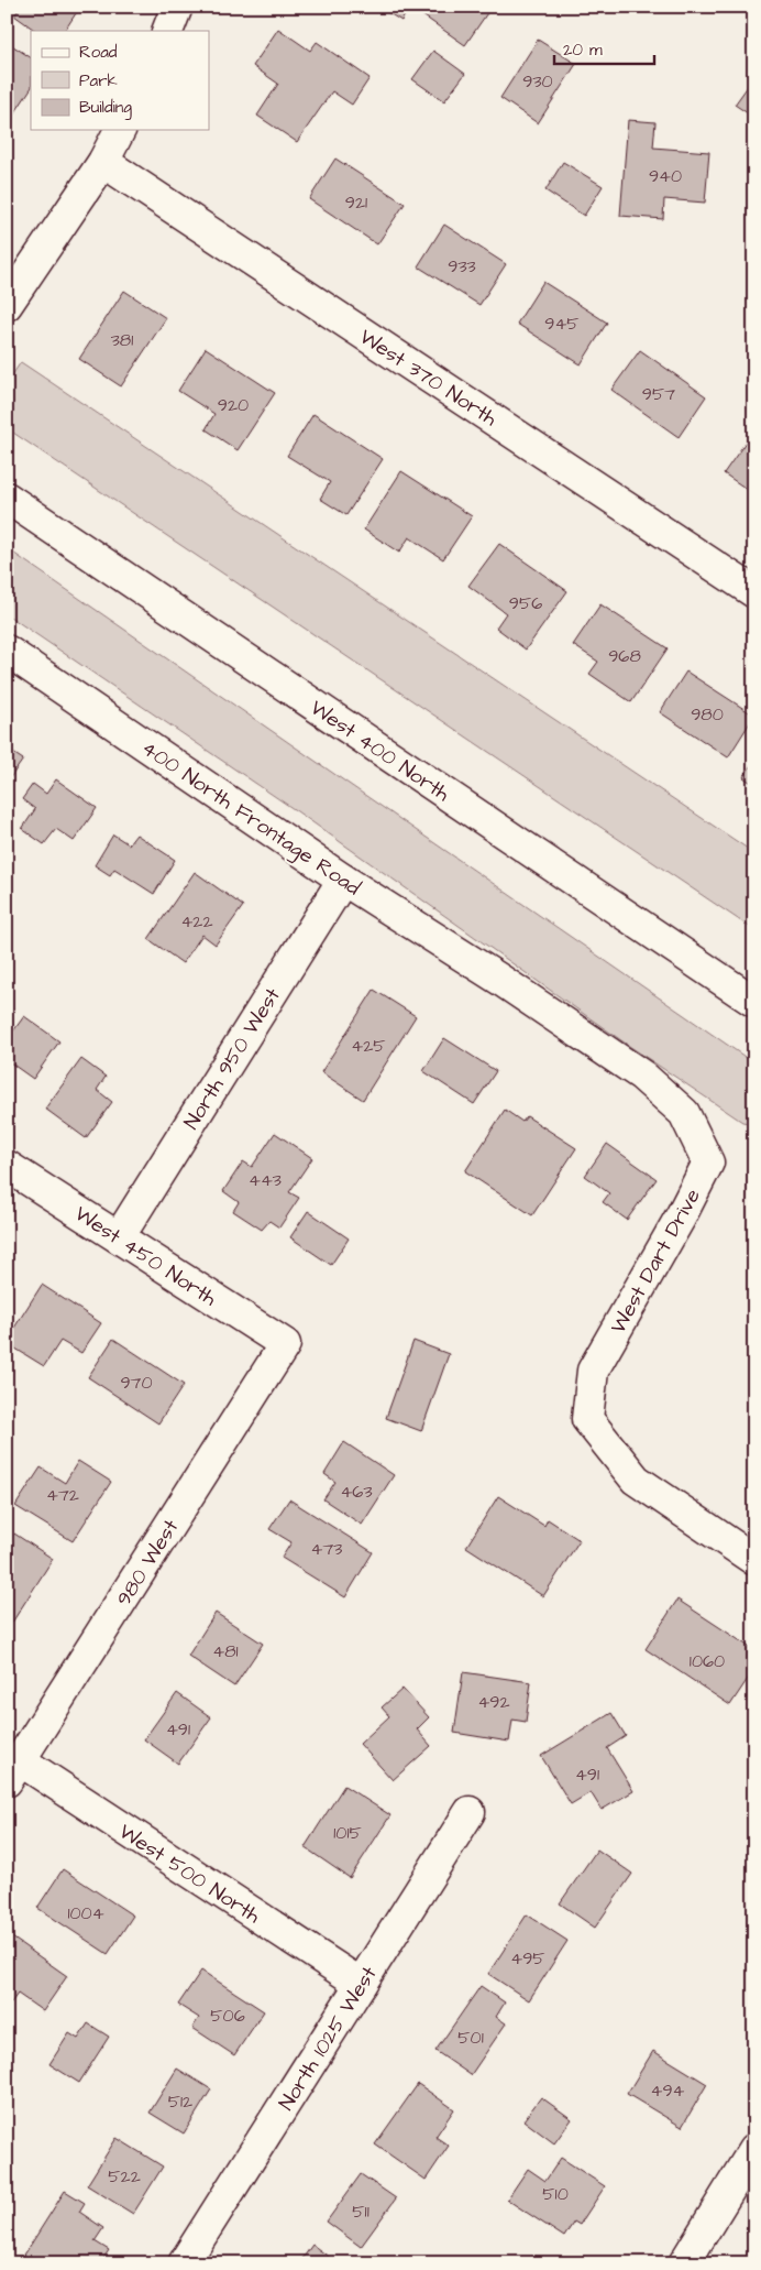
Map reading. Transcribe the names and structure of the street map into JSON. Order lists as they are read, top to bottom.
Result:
{
  "streets": {
    "street": [
      "West 370 North",
      "West 400 North",
      "400 North Frontage Road",
      "North 950 West",
      "West 450 North",
      "West Dart Drive",
      "980 West",
      "West 500 North",
      "North 1025 West"
    ]
  },
  "crossings": [
    ["400 North Frontage Road", "North 950 West"],
    ["400 North Frontage Road", "West Dart Drive"],
    ["North 950 West", "West 450 North"],
    ["West 450 North", "980 West"],
    ["980 West", "West 500 North"],
    ["West 500 North", "North 1025 West"]
  ],
  "house_numbers": [
    "930",
    "940",
    "921",
    "933",
    "945",
    "381",
    "957",
    "920",
    "956",
    "968",
    "980",
    "422",
    "425",
    "443",
    "970",
    "463",
    "472",
    "473",
    "481",
    "1060",
    "492",
    "491",
    "491",
    "1015",
    "1004",
    "495",
    "506",
    "501",
    "494",
    "512",
    "522",
    "510",
    "511"
  ],
  "legend": ["Road", "Park", "Building"],
  "scale_bar": "20 m"
}
